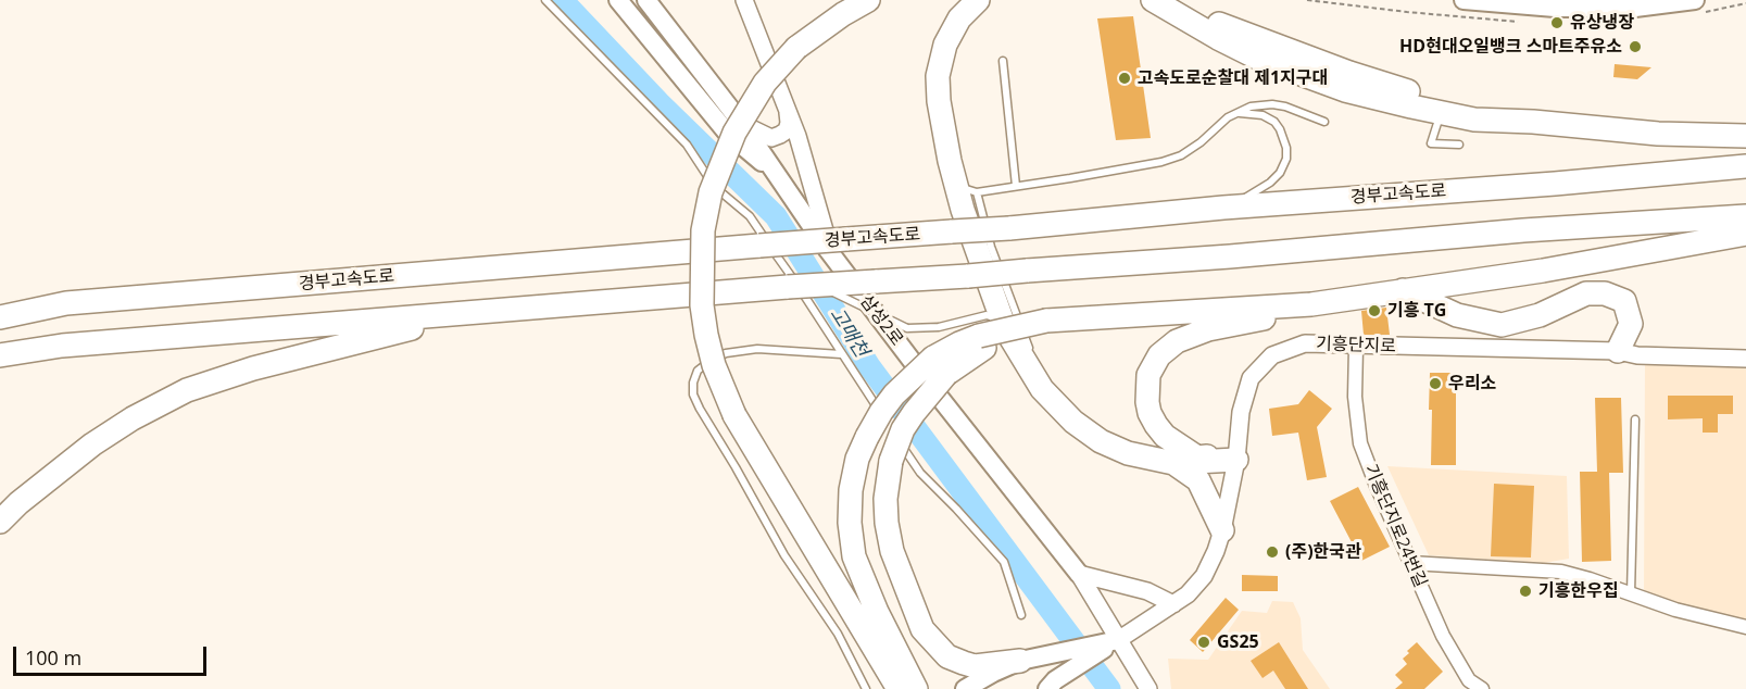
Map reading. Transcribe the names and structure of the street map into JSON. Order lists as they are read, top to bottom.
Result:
{
  "streets": {
    "highway": ["경부고속도로"],
    "main road": ["삼성2로"],
    "street": ["기흥단지로", "기흥단지로24번길"]
  },
  "crossings": [
    ["경부고속도로", "삼성2로"],
    ["삼성2로", "기흥단지로"],
    ["기흥단지로", "기흥단지로24번길"]
  ],
  "water": ["고매천"],
  "places": [
    "유상냉장",
    "HD현대오일뱅크 스마트주유소",
    "고속도로순찰대 제1지구대",
    "기흥 TG",
    "우리소",
    "(주)한국관",
    "기흥한우집",
    "GS25"
  ],
  "scale_bar": "100 m"
}
